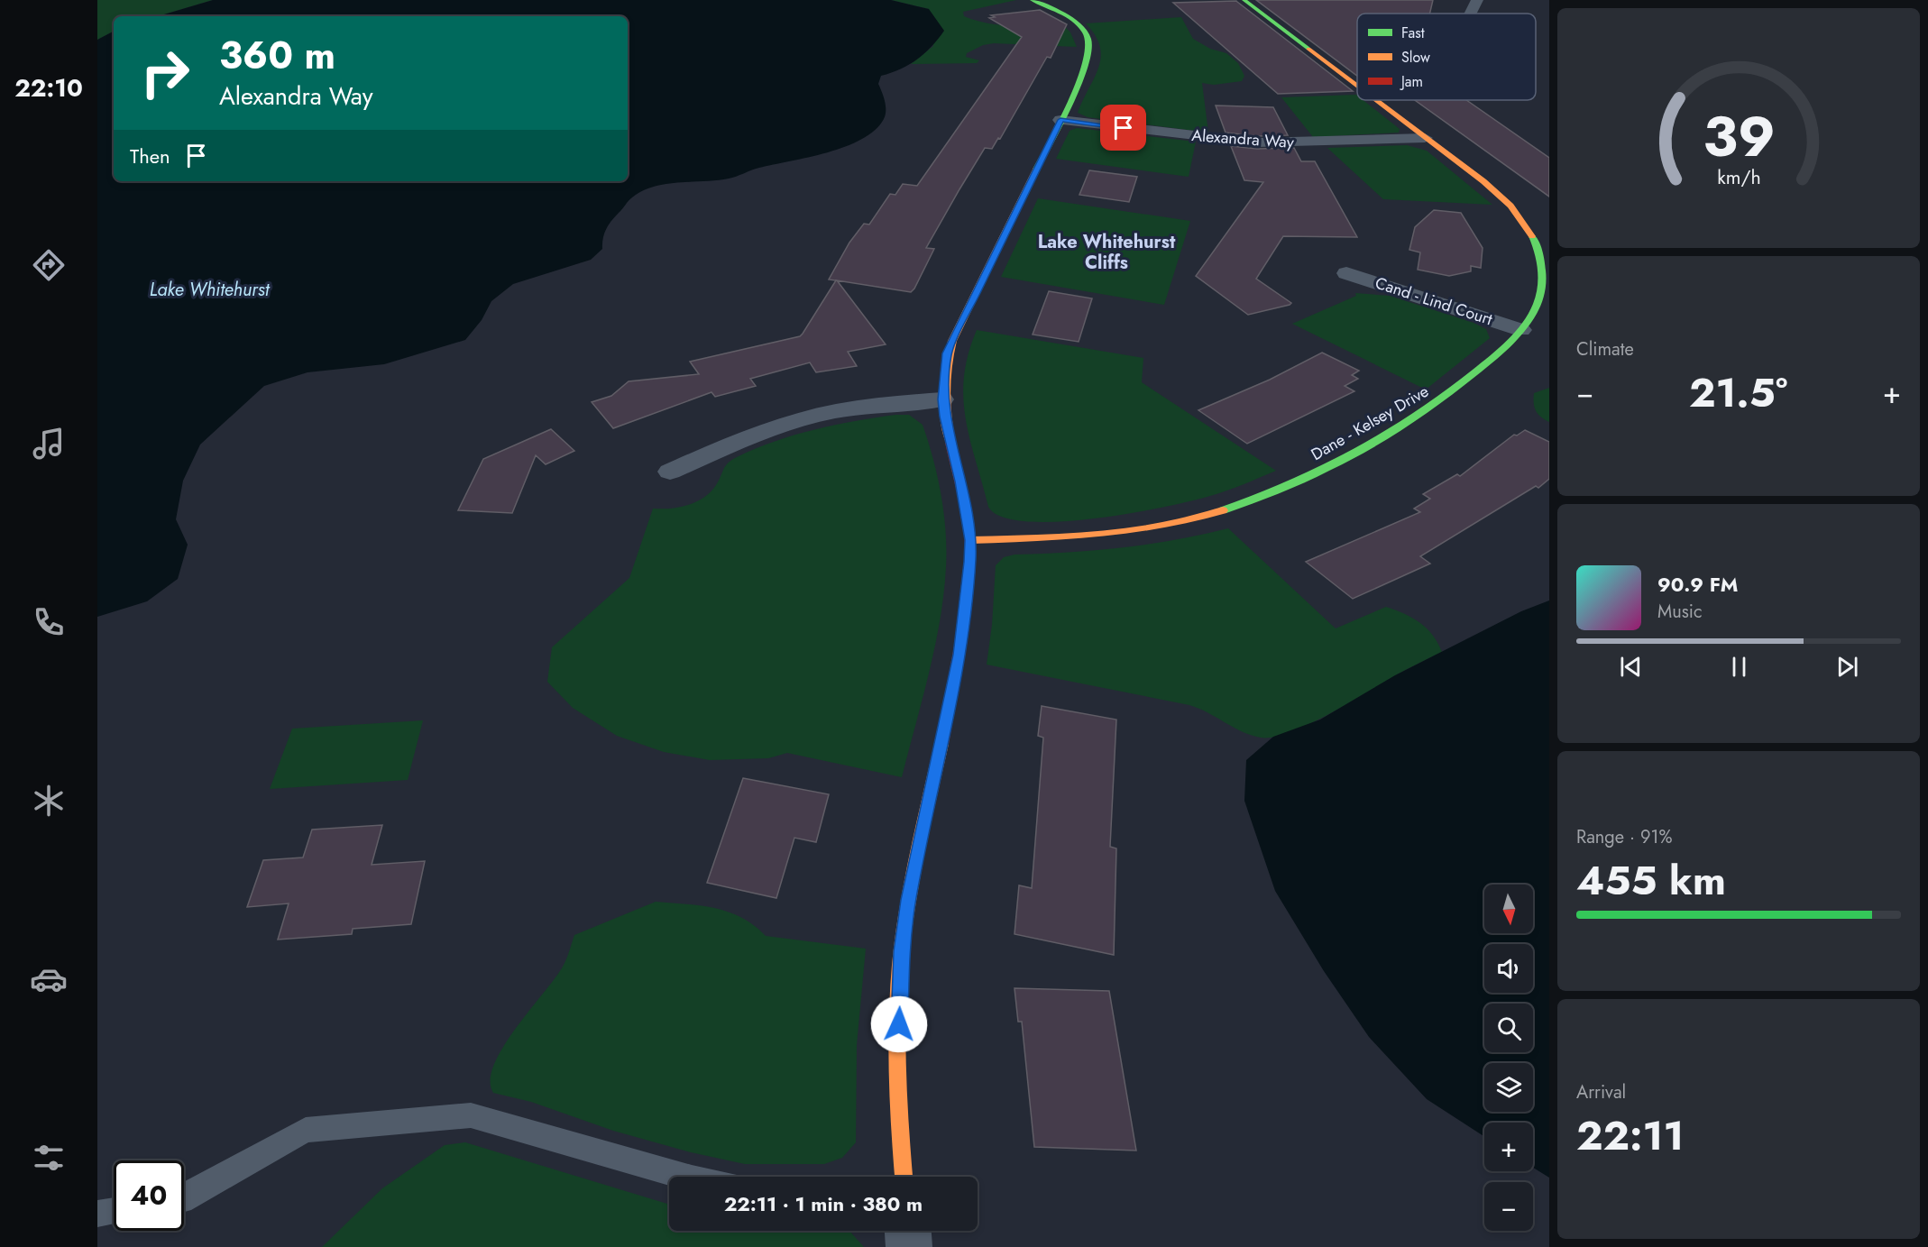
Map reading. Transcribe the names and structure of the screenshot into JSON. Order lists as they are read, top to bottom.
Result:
{
  "streets": {
    "street": ["Alexandra Way", "Cand - Lind Court", "Dane - Kelsey Drive"]
  },
  "crossings": [
    ["Alexandra Way", "Dane - Kelsey Drive"],
    ["Cand - Lind Court", "Dane - Kelsey Drive"]
  ],
  "districts": ["Lake Whitehurst Cliffs"],
  "water": ["Lake Whitehurst"],
  "legend": ["Fast", "Slow", "Jam"],
  "north": "bottom",
  "page": {
    "tabs": "22:10",
    "turn": ["360 m", "Alexandra Way"],
    "then": "Then",
    "tile": [
      "Climate",
      ["Range · 91%", "455 km"],
      ["Arrival", "22:11"]
    ],
    "heat": ["−", "21.5°", "+"],
    "song": ["90.9 FM", "Music"],
    "map_buttons": ["+", "−"],
    "limit": "40",
    "trip": "22:11 · 1 min · 380 m",
    "gauge": ["39", "km/h"]
  }
}
